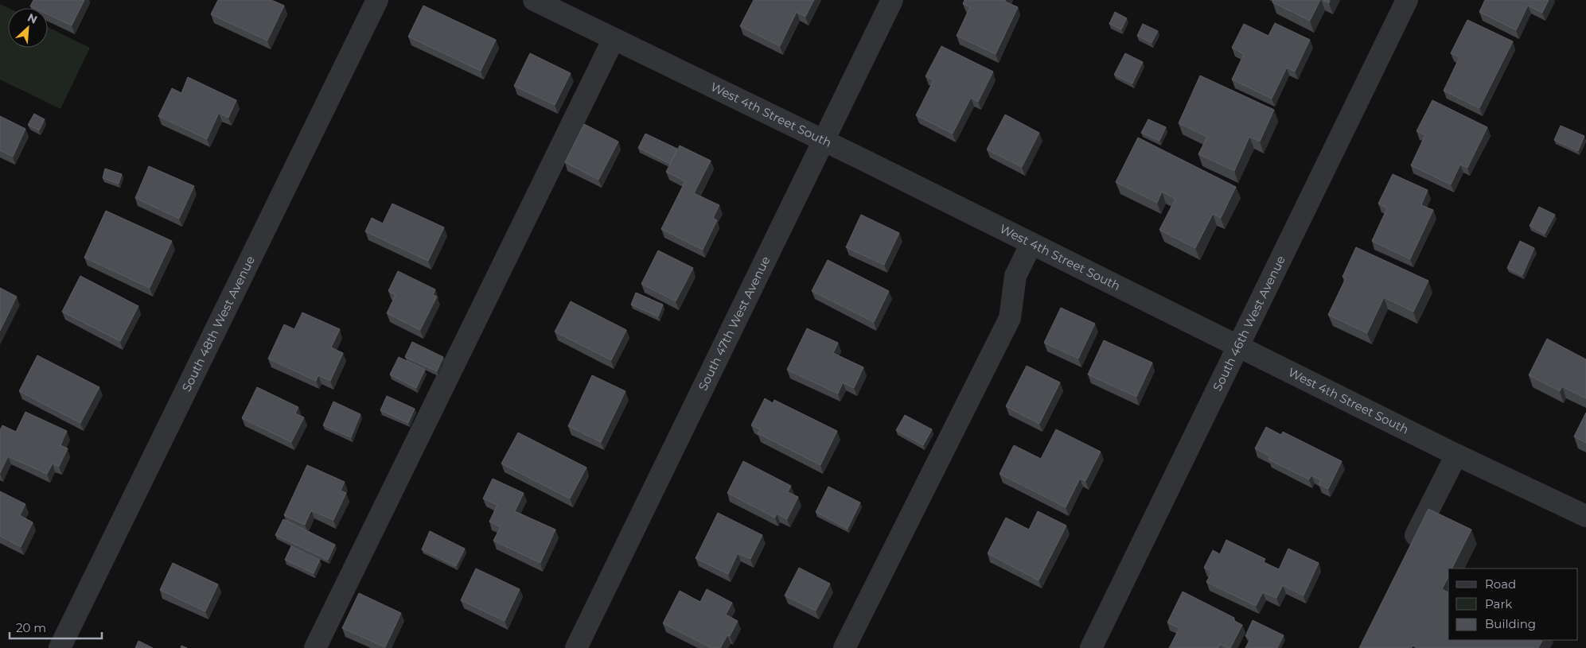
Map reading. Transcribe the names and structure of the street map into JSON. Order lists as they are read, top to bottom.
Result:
{
  "streets": {
    "street": [
      "West 4th Street South",
      "South 47th West Avenue",
      "South 46th West Avenue",
      "South 48th West Avenue"
    ]
  },
  "crossings": [
    ["West 4th Street South", "South 47th West Avenue"],
    ["West 4th Street South", "South 46th West Avenue"]
  ],
  "legend": ["Road", "Park", "Building"],
  "scale_bar": "20 m",
  "north": "top right"
}
